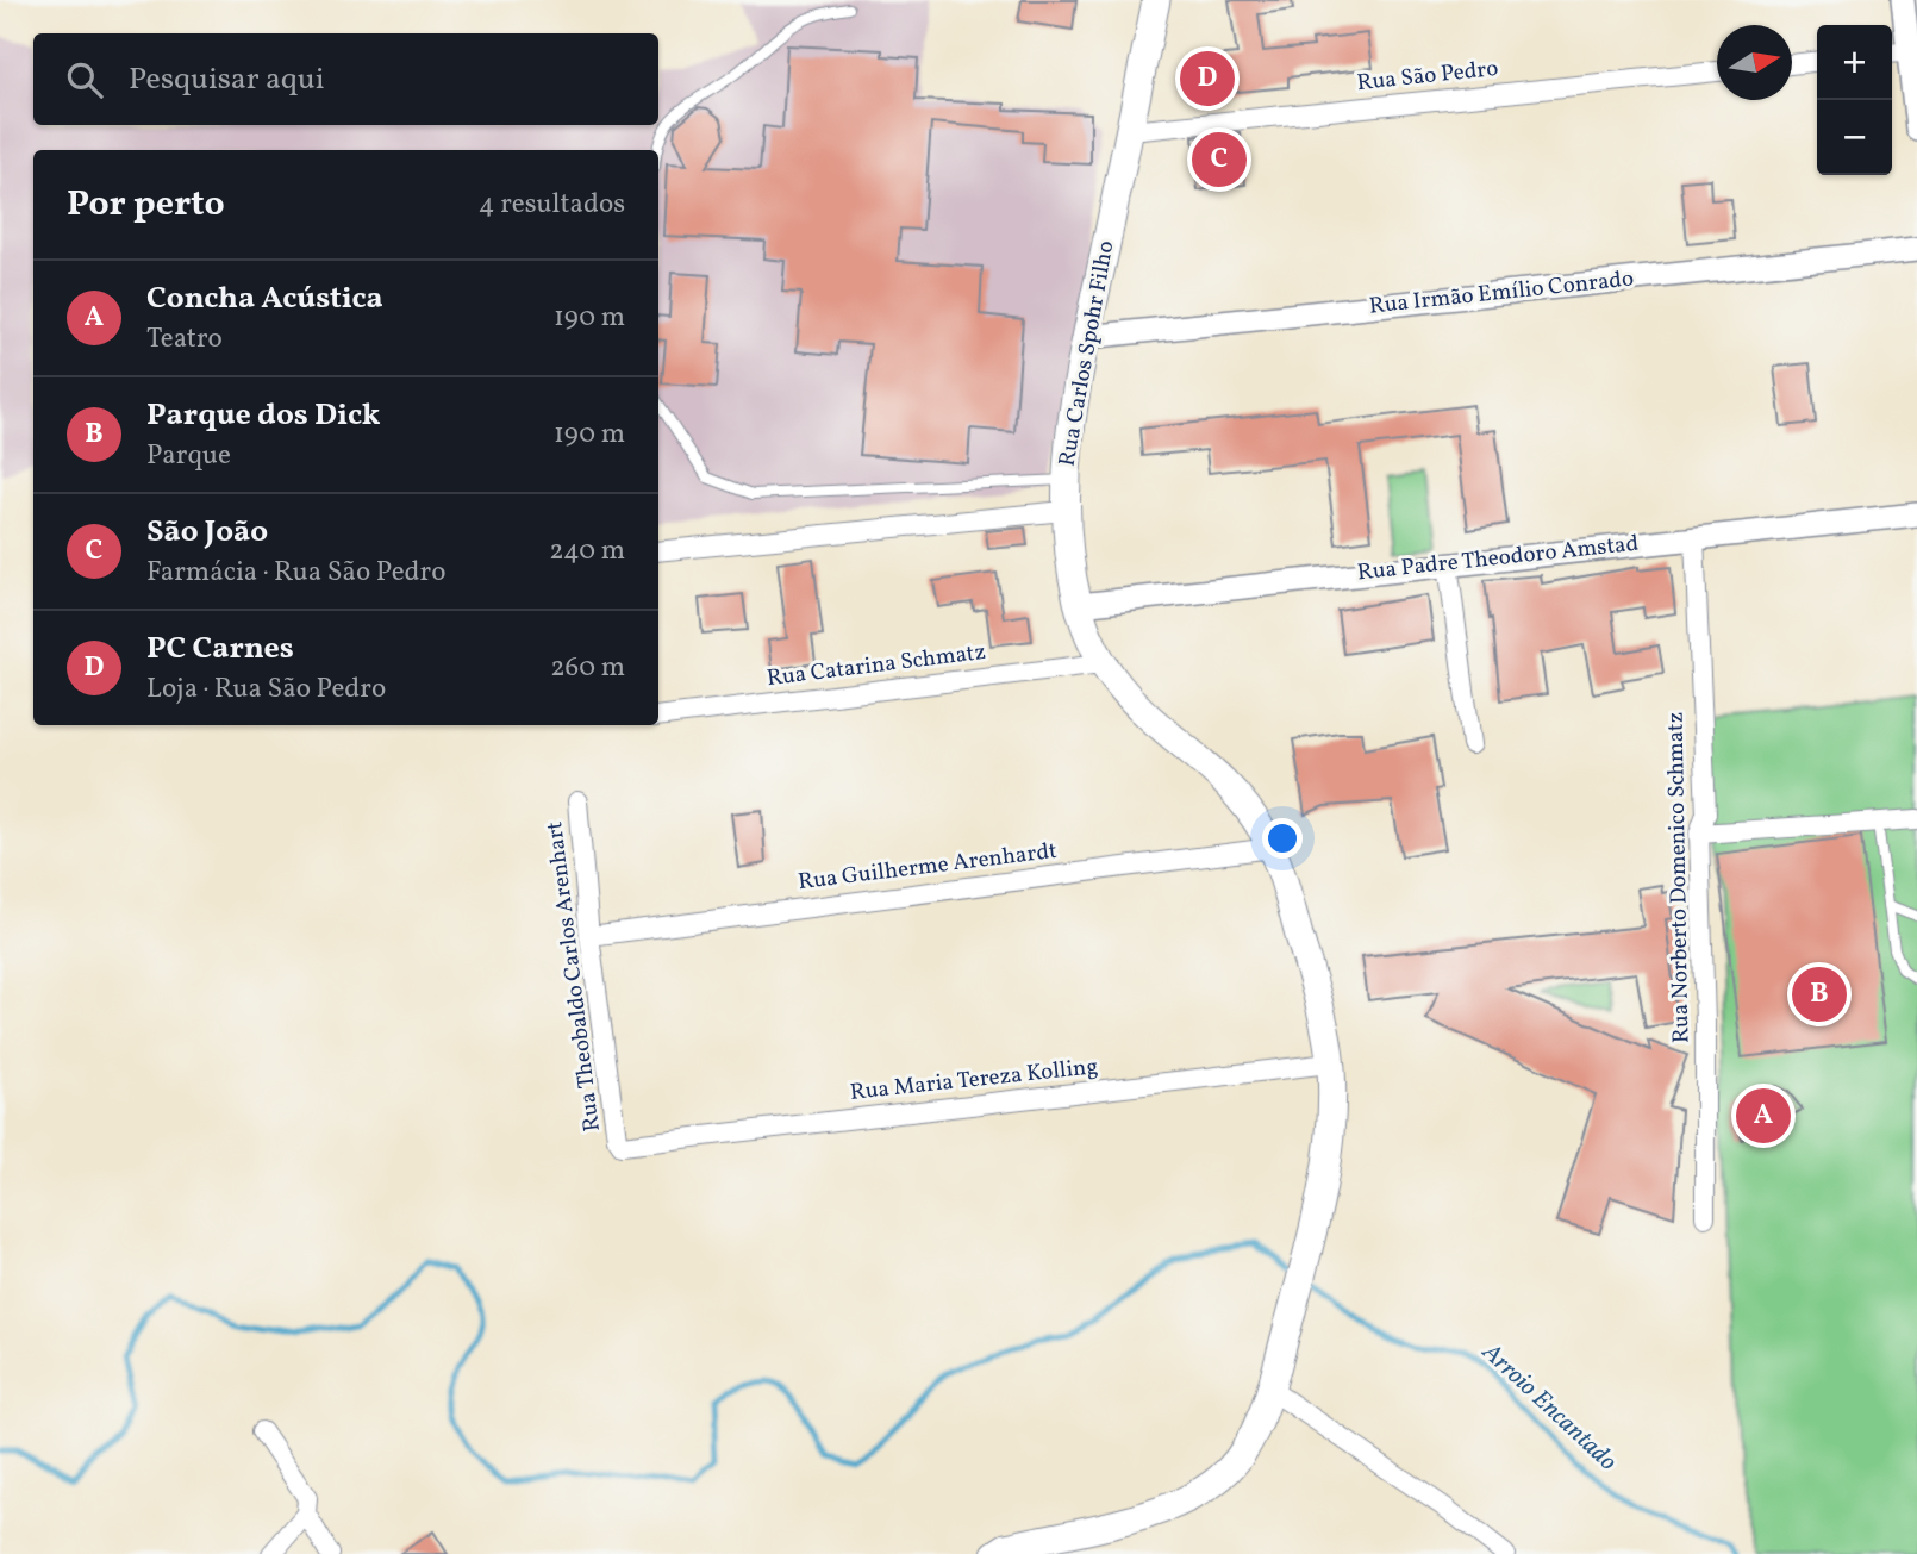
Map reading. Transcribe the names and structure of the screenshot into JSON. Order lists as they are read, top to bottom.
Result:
{
  "streets": {
    "main road": ["Rua Carlos Spohr Filho"],
    "street": [
      "Rua São Pedro",
      "Rua Irmão Emílio Conrado",
      "Rua Padre Theodoro Amstad",
      "Rua Catarina Schmatz",
      "Rua Guilherme Arenhardt",
      "Rua Norberto Domenico Schmatz",
      "Rua Theobaldo Carlos Arenhart",
      "Rua Maria Tereza Kolling"
    ]
  },
  "crossings": [
    ["Rua São Pedro", "Rua Carlos Spohr Filho"],
    ["Rua Irmão Emílio Conrado", "Rua Carlos Spohr Filho"],
    ["Rua Carlos Spohr Filho", "Rua Padre Theodoro Amstad"],
    ["Rua Carlos Spohr Filho", "Rua Catarina Schmatz"],
    ["Rua Carlos Spohr Filho", "Rua Guilherme Arenhardt"],
    ["Rua Carlos Spohr Filho", "Rua Maria Tereza Kolling"],
    ["Rua Padre Theodoro Amstad", "Rua Norberto Domenico Schmatz"],
    ["Rua Guilherme Arenhardt", "Rua Theobaldo Carlos Arenhart"],
    ["Rua Theobaldo Carlos Arenhart", "Rua Maria Tereza Kolling"]
  ],
  "water": ["Arroio Encantado"],
  "north": "right",
  "page": {
    "map_buttons": ["+", "−"],
    "search": "Pesquisar aqui",
    "pins": [
      "D",
      "C",
      "B",
      "A"
    ],
    "heading": ["Por perto", "4 resultados"],
    "list": [
      {
        "mark": "A",
        "name": "Concha Acústica",
        "note": "Teatro",
        "value": "190 m"
      },
      {
        "mark": "B",
        "name": "Parque dos Dick",
        "note": "Parque",
        "value": "190 m"
      },
      {
        "mark": "C",
        "name": "São João",
        "note": "Farmácia · Rua São Pedro",
        "value": "240 m"
      },
      {
        "mark": "D",
        "name": "PC Carnes",
        "note": "Loja · Rua São Pedro",
        "value": "260 m"
      }
    ]
  }
}
